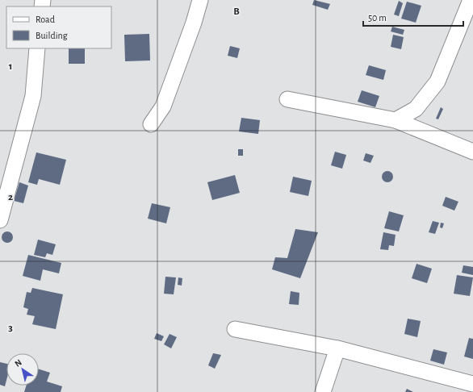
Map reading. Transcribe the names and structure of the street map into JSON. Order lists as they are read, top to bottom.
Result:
{
  "legend": ["Road", "Building"],
  "scale_bar": "50 m",
  "north": "top left",
  "grid": {
    "columns": ["B"],
    "rows": ["1", "2", "3"]
  }
}
